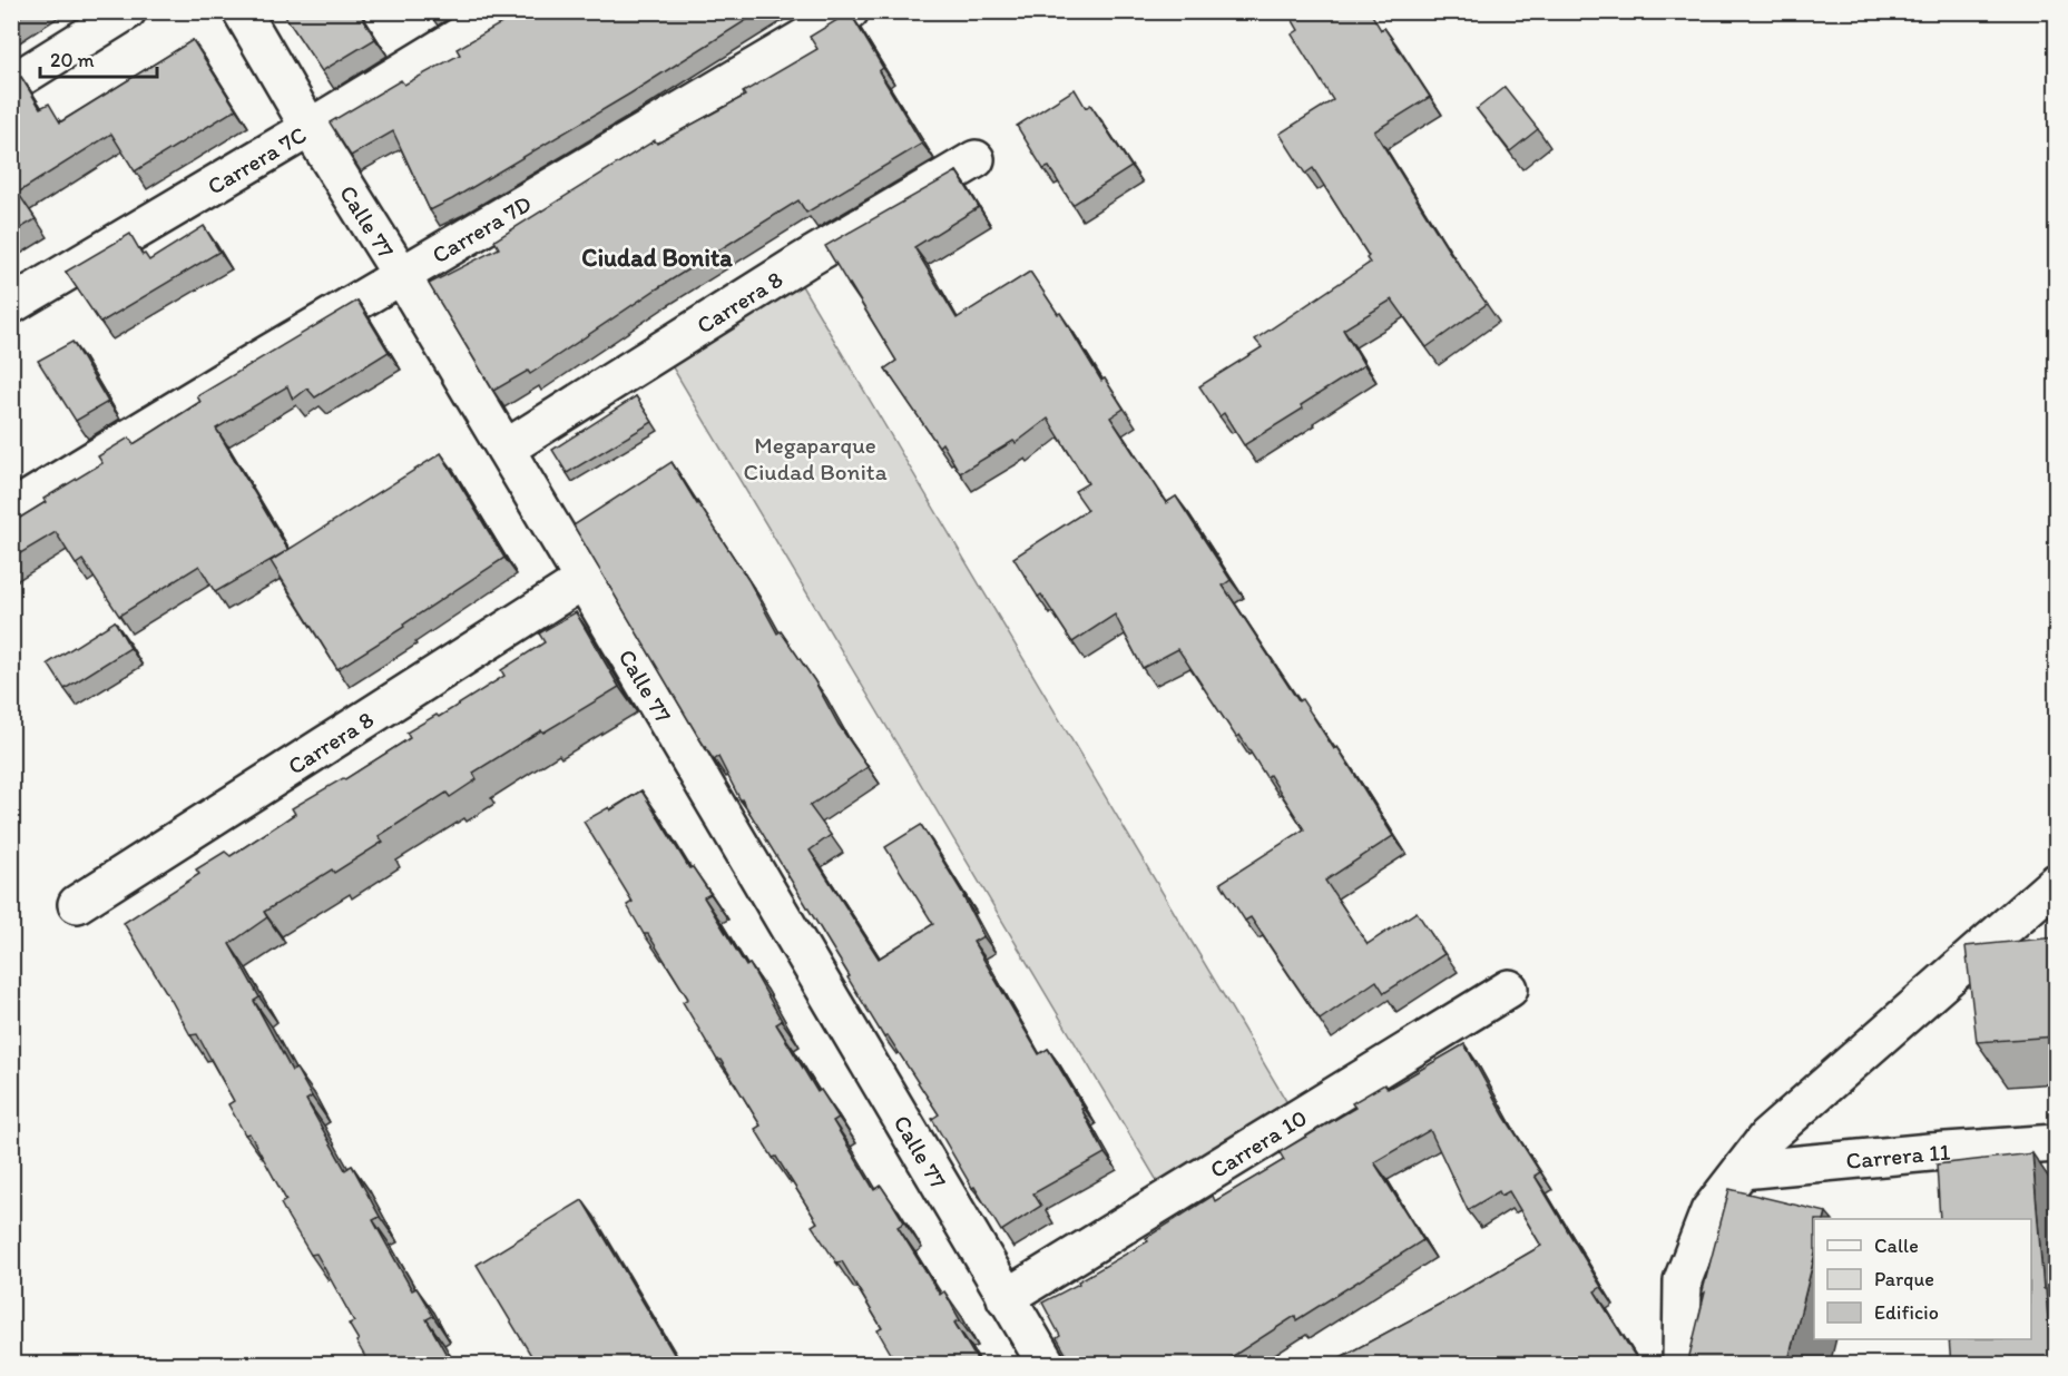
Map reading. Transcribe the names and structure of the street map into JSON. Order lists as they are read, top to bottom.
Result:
{
  "streets": {
    "street": [
      "Carrera 7C",
      "Calle 77",
      "Carrera 7D",
      "Carrera 8",
      "Carrera 10",
      "Carrera 11"
    ]
  },
  "crossings": [
    ["Carrera 7C", "Calle 77"],
    ["Calle 77", "Carrera 7D"],
    ["Calle 77", "Carrera 8"],
    ["Calle 77", "Carrera 10"]
  ],
  "districts": ["Ciudad Bonita"],
  "parks": ["Megaparque Ciudad Bonita"],
  "legend": ["Calle", "Parque", "Edificio"],
  "scale_bar": "20 m"
}
